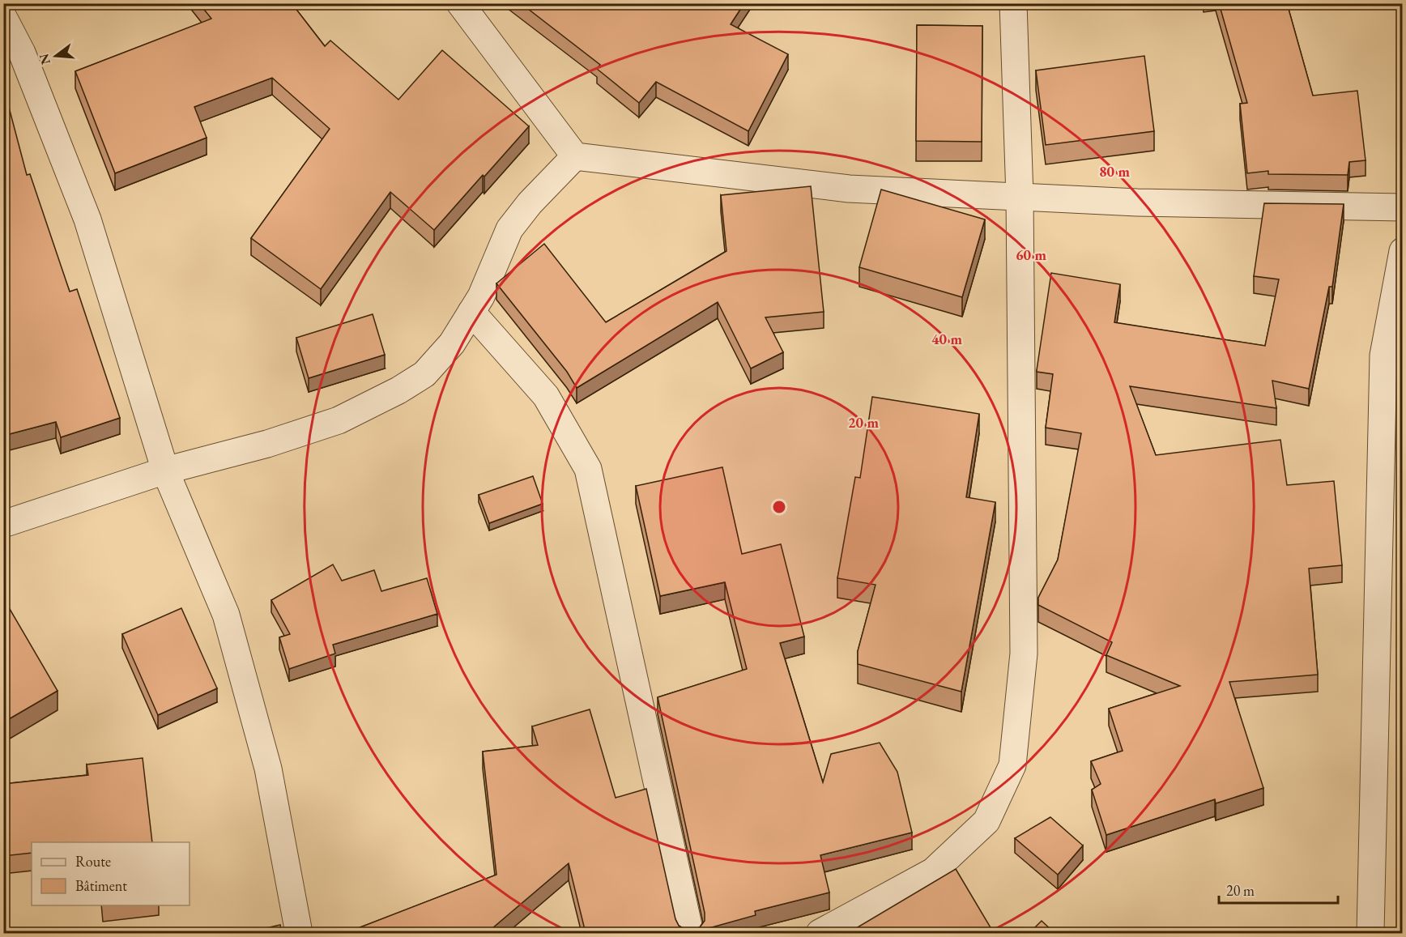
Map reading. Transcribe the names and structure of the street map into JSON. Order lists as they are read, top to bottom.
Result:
{
  "legend": ["Route", "Bâtiment"],
  "scale_bar": "20 m",
  "north": "left",
  "rings": [
    "80 m",
    "60 m",
    "40 m",
    "20 m"
  ]
}
